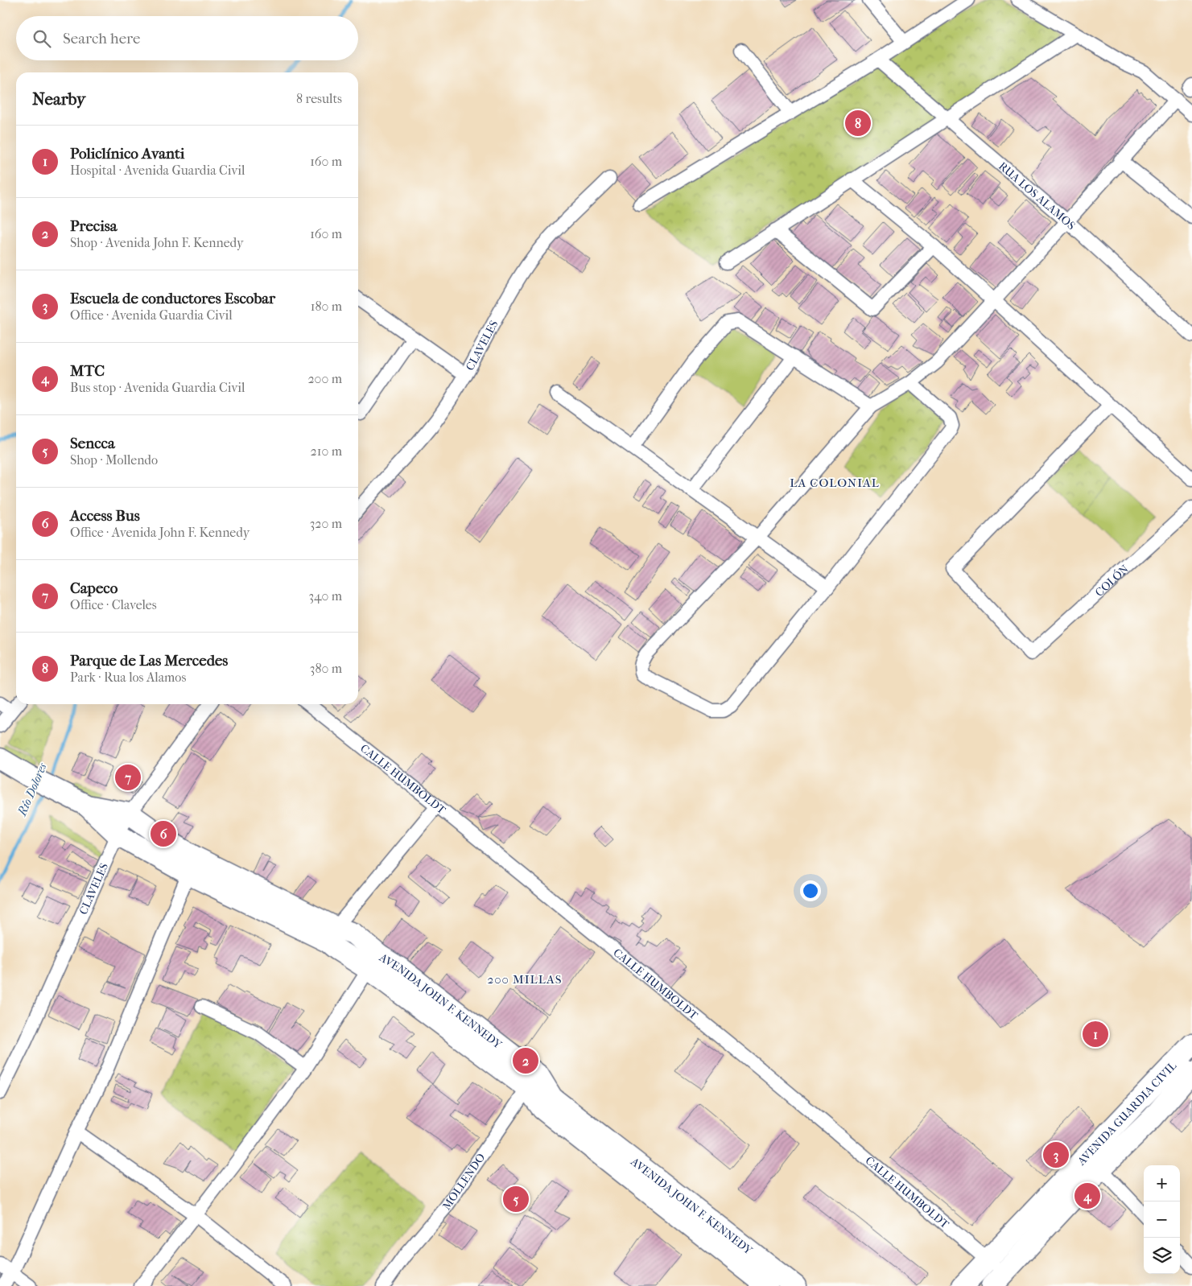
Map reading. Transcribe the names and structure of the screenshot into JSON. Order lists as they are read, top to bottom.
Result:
{
  "streets": {
    "main road": ["AVENIDA JOHN F. KENNEDY", "AVENIDA GUARDIA CIVIL"],
    "street": [
      "RUA LOS ALAMOS",
      "CLAVELES",
      "COLÓN",
      "CALLE HUMBOLDT",
      "MOLLENDO"
    ]
  },
  "crossings": [
    ["CLAVELES", "AVENIDA JOHN F. KENNEDY"],
    ["CALLE HUMBOLDT", "AVENIDA GUARDIA CIVIL"],
    ["AVENIDA JOHN F. KENNEDY", "MOLLENDO"]
  ],
  "districts": ["LA COLONIAL", "200 MILLAS"],
  "water": ["Río Dolores"],
  "page": {
    "search": "Search here",
    "heading": ["Nearby", "8 results"],
    "pins": [
      "8",
      "7",
      "6",
      "1",
      "2",
      "3",
      "4",
      "5"
    ],
    "list": [
      {
        "mark": "1",
        "name": "Policlínico Avanti",
        "note": "Hospital · Avenida Guardia Civil",
        "value": "160 m"
      },
      {
        "mark": "2",
        "name": "Precisa",
        "note": "Shop · Avenida John F. Kennedy",
        "value": "160 m"
      },
      {
        "mark": "3",
        "name": "Escuela de conductores Escobar",
        "note": "Office · Avenida Guardia Civil",
        "value": "180 m"
      },
      {
        "mark": "4",
        "name": "MTC",
        "note": "Bus stop · Avenida Guardia Civil",
        "value": "200 m"
      },
      {
        "mark": "5",
        "name": "Sencca",
        "note": "Shop · Mollendo",
        "value": "210 m"
      },
      {
        "mark": "6",
        "name": "Access Bus",
        "note": "Office · Avenida John F. Kennedy",
        "value": "320 m"
      },
      {
        "mark": "7",
        "name": "Capeco",
        "note": "Office · Claveles",
        "value": "340 m"
      },
      {
        "mark": "8",
        "name": "Parque de Las Mercedes",
        "note": "Park · Rua los Alamos",
        "value": "380 m"
      }
    ],
    "map_buttons": ["+", "−"]
  }
}
